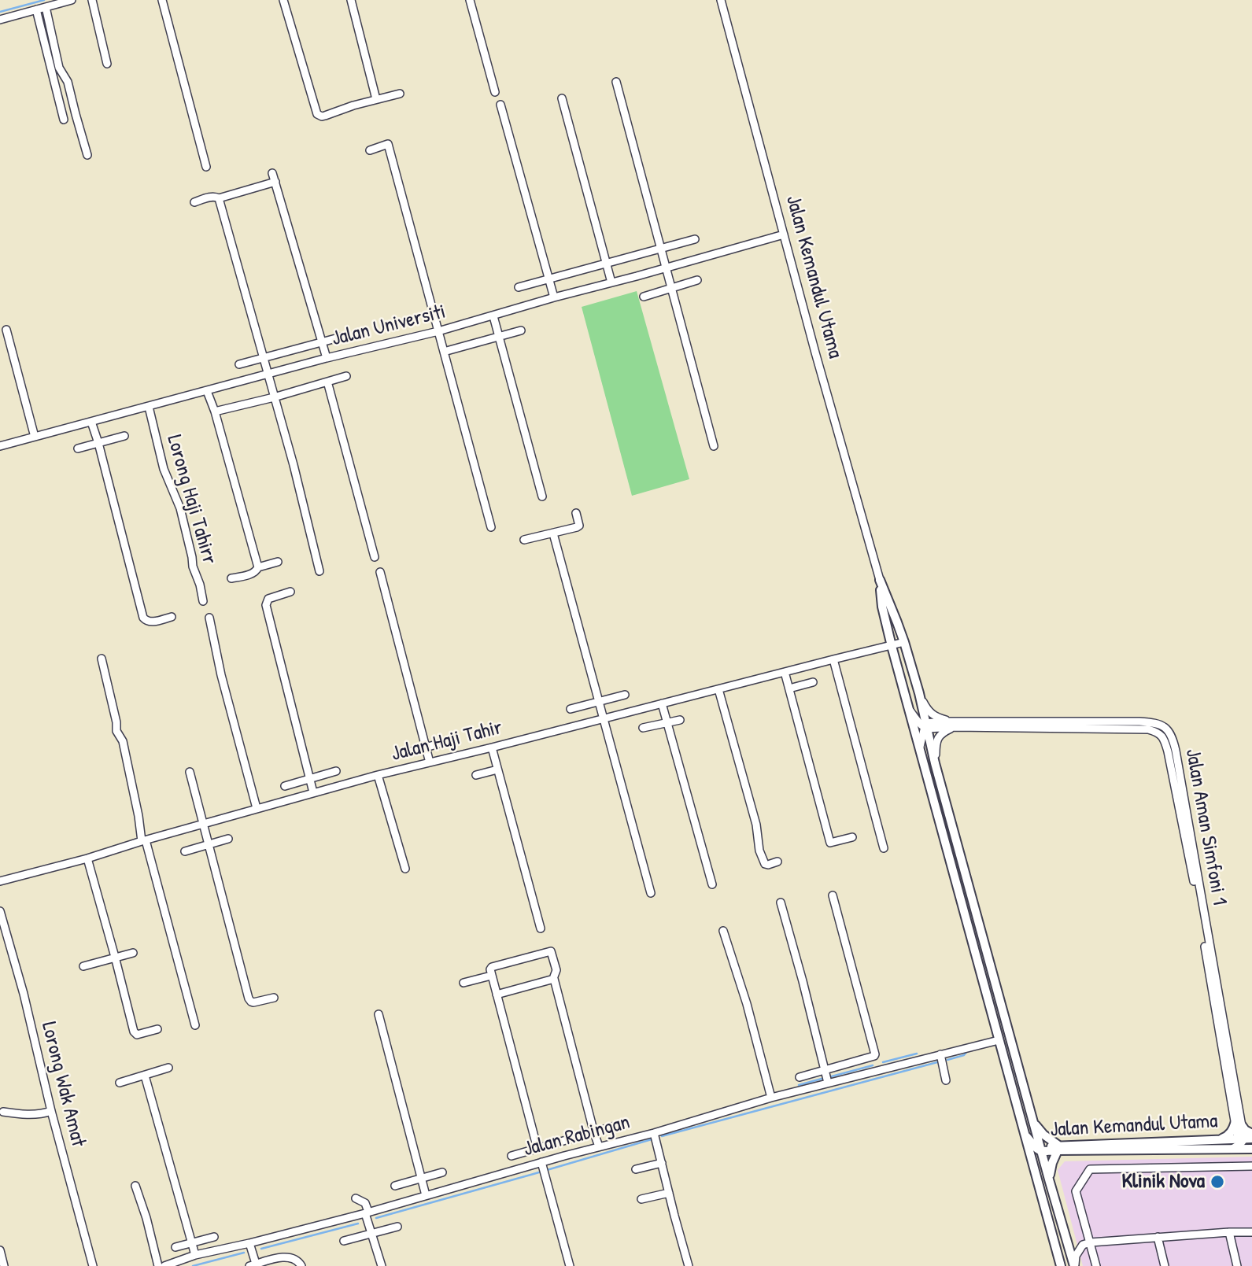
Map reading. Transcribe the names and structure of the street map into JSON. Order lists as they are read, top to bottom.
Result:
{
  "streets": {
    "street": [
      "Jalan Kemandul Utama",
      "Jalan Universiti",
      "Lorong Haji Tahirr",
      "Jalan Haji Tahir",
      "Jalan Aman Simfoni 1",
      "Lorong Wak Amat",
      "Jalan Rabingan"
    ]
  },
  "crossings": [
    ["Jalan Kemandul Utama", "Jalan Universiti"],
    ["Jalan Kemandul Utama", "Jalan Aman Simfoni 1"],
    ["Jalan Universiti", "Lorong Haji Tahirr"]
  ],
  "places": ["Klinik Nova"]
}
